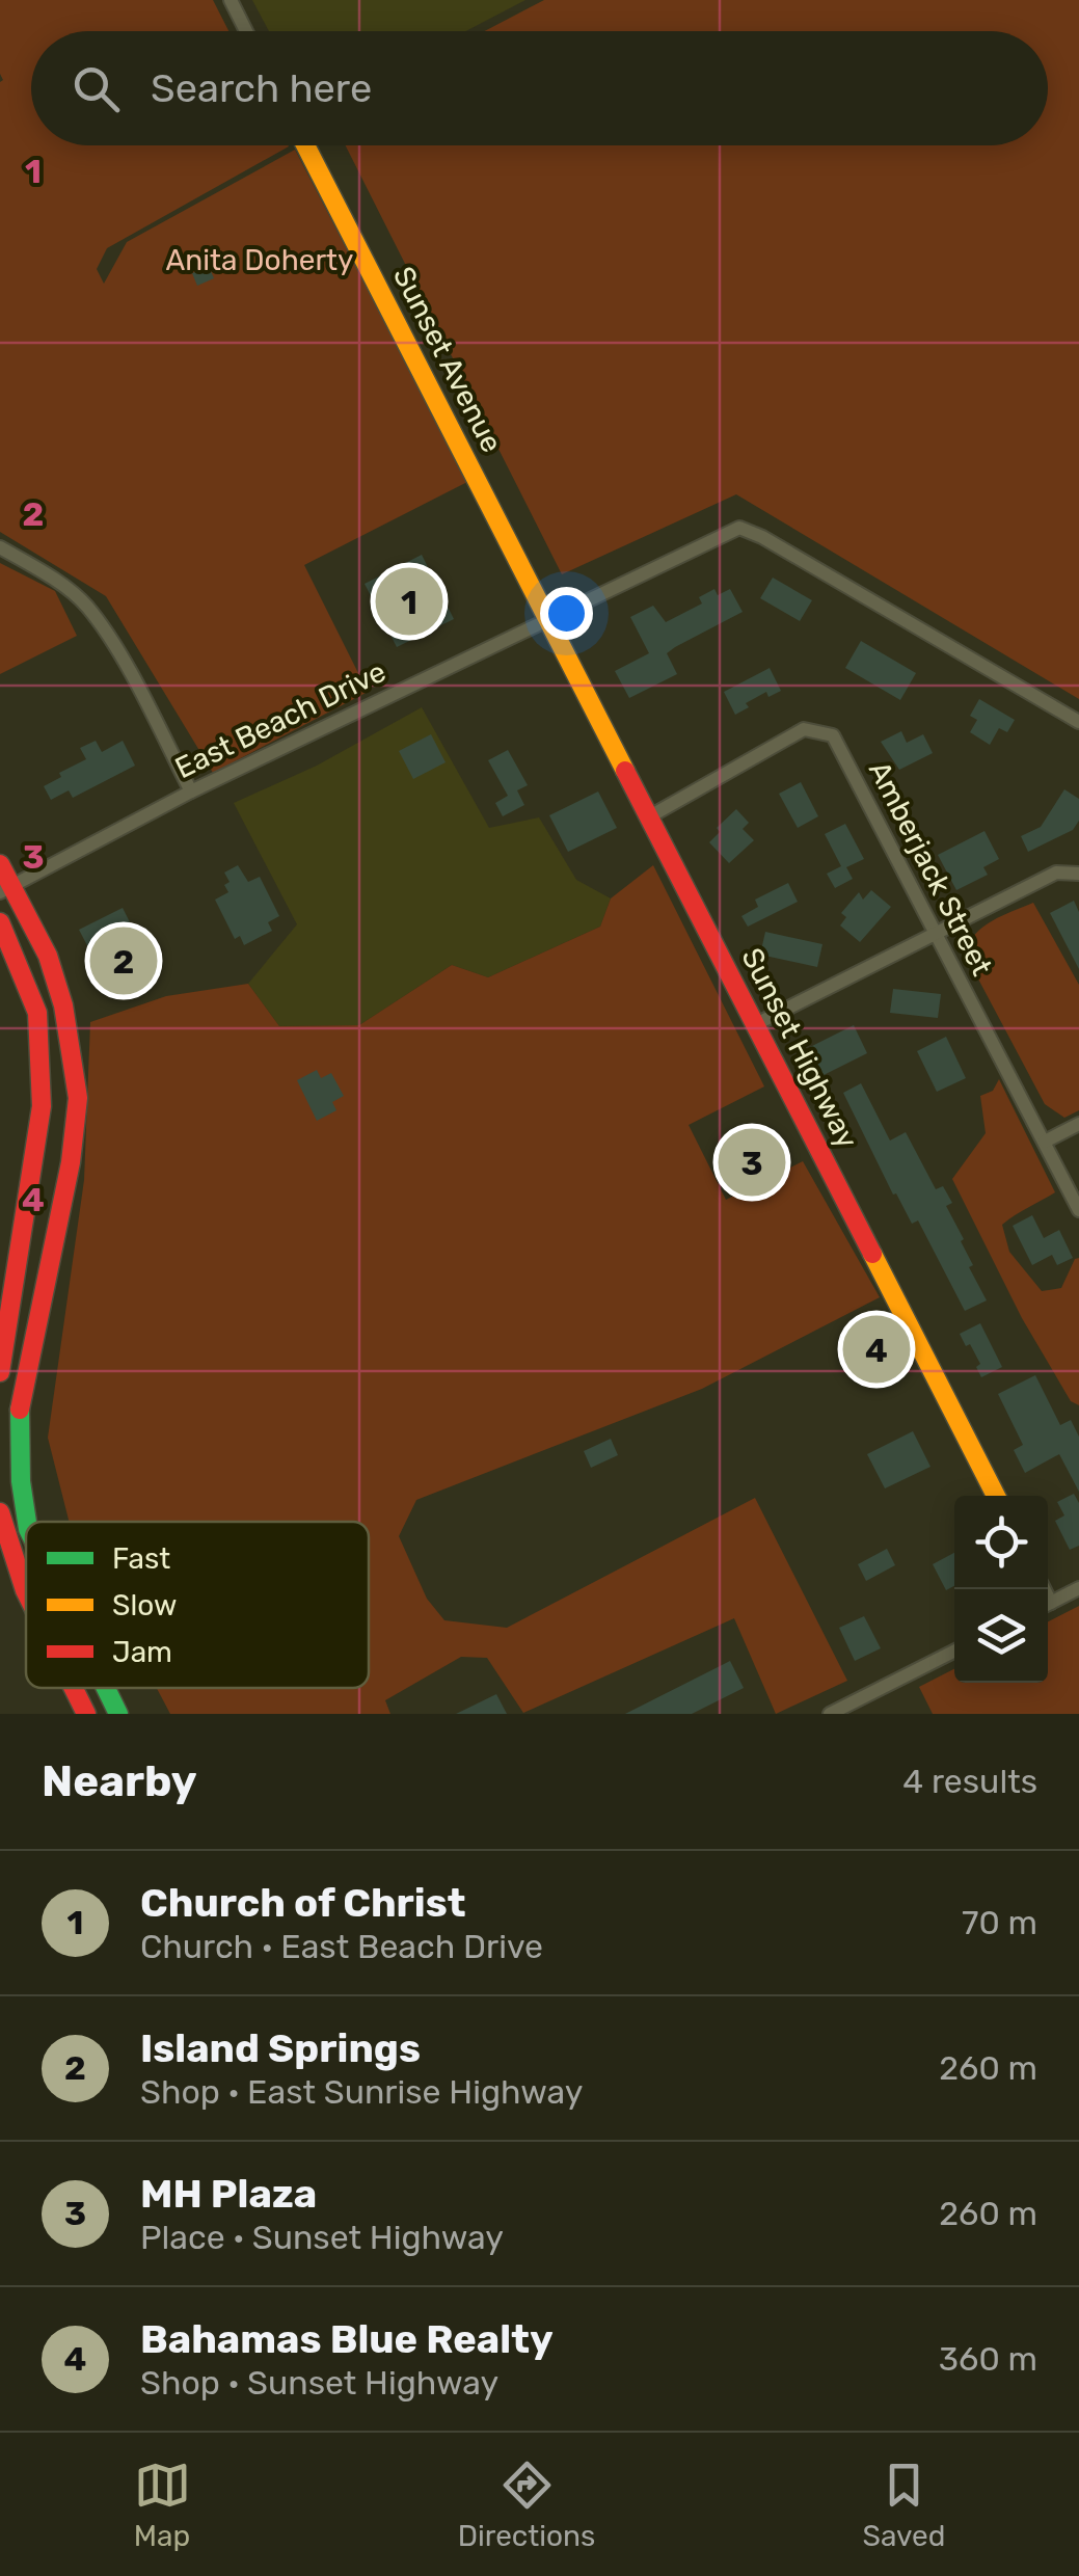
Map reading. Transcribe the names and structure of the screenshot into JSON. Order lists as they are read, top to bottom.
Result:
{
  "streets": {
    "main road": ["Sunset Avenue", "Sunset Highway"],
    "street": ["East Beach Drive", "Amberjack Street"]
  },
  "crossings": [
    ["Sunset Avenue", "East Beach Drive"],
    ["Sunset Avenue", "Sunset Highway"],
    ["East Beach Drive", "Sunset Highway"],
    ["Amberjack Street", "Sunset Highway"]
  ],
  "parks": ["Anita Doherty"],
  "legend": ["Fast", "Slow", "Jam"],
  "page": {
    "search": "Search here",
    "pins": [
      "1",
      "2",
      "3",
      "4"
    ],
    "heading": ["Nearby", "4 results"],
    "list": [
      {
        "mark": "1",
        "name": "Church of Christ",
        "note": "Church · East Beach Drive",
        "value": "70 m"
      },
      {
        "mark": "2",
        "name": "Island Springs",
        "note": "Shop · East Sunrise Highway",
        "value": "260 m"
      },
      {
        "mark": "3",
        "name": "MH Plaza",
        "note": "Place · Sunset Highway",
        "value": "260 m"
      },
      {
        "mark": "4",
        "name": "Bahamas Blue Realty",
        "note": "Shop · Sunset Highway",
        "value": "360 m"
      }
    ],
    "nav": ["Map", "Directions", "Saved"]
  },
  "grid": {
    "rows": [
      "1",
      "2",
      "3",
      "4"
    ]
  }
}
